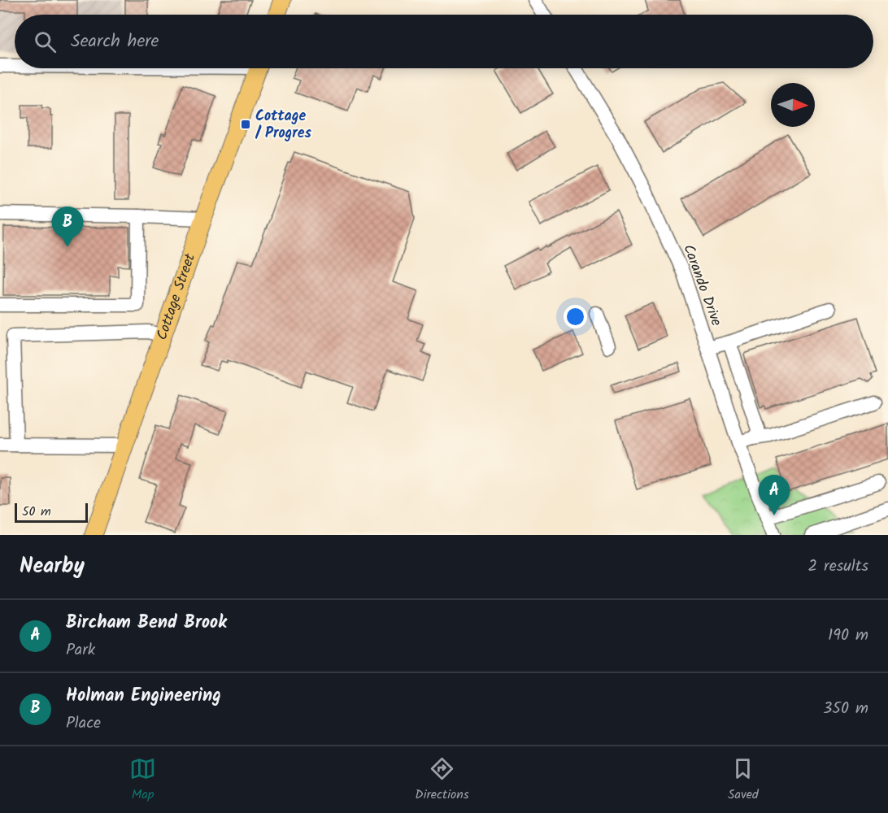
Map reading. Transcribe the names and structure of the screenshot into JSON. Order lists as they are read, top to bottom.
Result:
{
  "streets": {
    "main road": ["Cottage Street"],
    "street": ["Carando Drive"]
  },
  "places": {
    "transit": ["Cottage / Progres"]
  },
  "scale_bar": "50 m",
  "north": "right",
  "page": {
    "search": "Search here",
    "pins": ["B", "A"],
    "scale": "50 m",
    "heading": ["Nearby", "2 results"],
    "list": [
      {
        "mark": "A",
        "name": "Bircham Bend Brook",
        "note": "Park",
        "value": "190 m"
      },
      {
        "mark": "B",
        "name": "Holman Engineering",
        "note": "Place",
        "value": "350 m"
      }
    ],
    "nav": ["Map", "Directions", "Saved"]
  }
}
